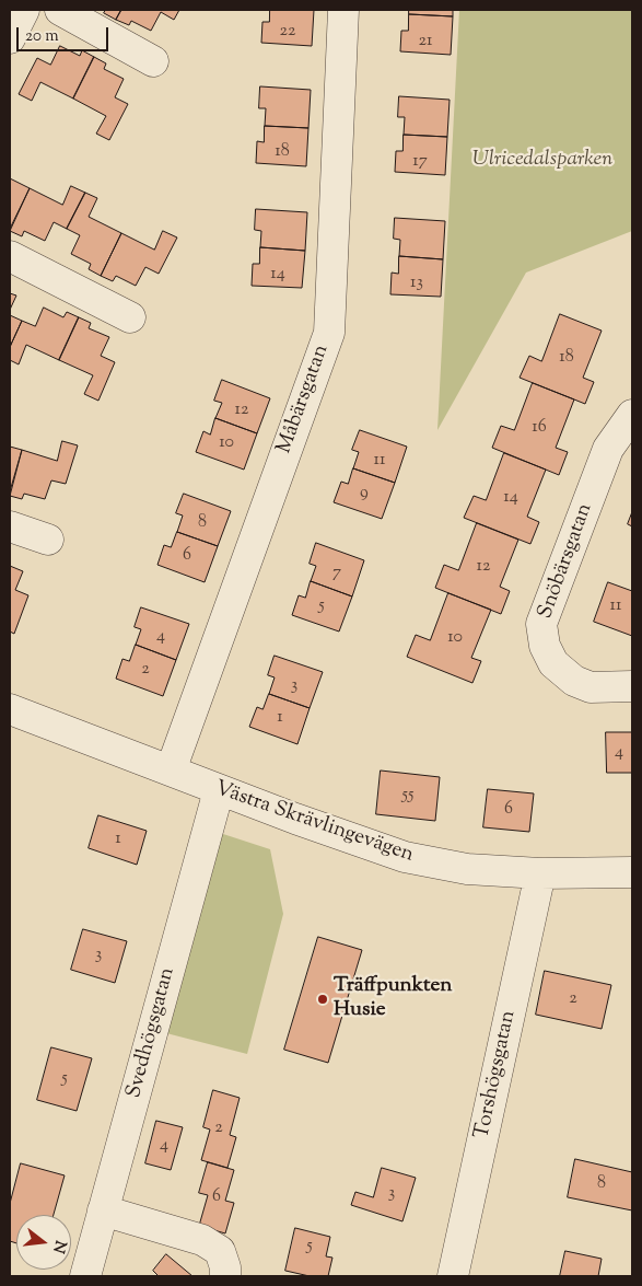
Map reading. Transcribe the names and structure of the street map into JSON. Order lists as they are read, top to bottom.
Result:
{
  "streets": {
    "street": [
      "Måbärsgatan",
      "Snöbärsgatan",
      "Västra Skrävlingevägen",
      "Svedhögsgatan",
      "Torshögsgatan"
    ]
  },
  "crossings": [
    ["Måbärsgatan", "Västra Skrävlingevägen"],
    ["Västra Skrävlingevägen", "Svedhögsgatan"],
    ["Västra Skrävlingevägen", "Torshögsgatan"]
  ],
  "parks": ["Ulricedalsparken"],
  "places": ["Träffpunkten Husie"],
  "house_numbers": [
    "22",
    "21",
    "18",
    "17",
    "14",
    "13",
    "18",
    "12",
    "16",
    "10",
    "11",
    "9",
    "14",
    "8",
    "6",
    "12",
    "7",
    "5",
    "11",
    "4",
    "10",
    "2",
    "3",
    "1",
    "4",
    "55",
    "6",
    "1",
    "3",
    "2",
    "5",
    "2",
    "4",
    "8",
    "3",
    "6",
    "5"
  ],
  "scale_bar": "20 m",
  "north": "right"
}
